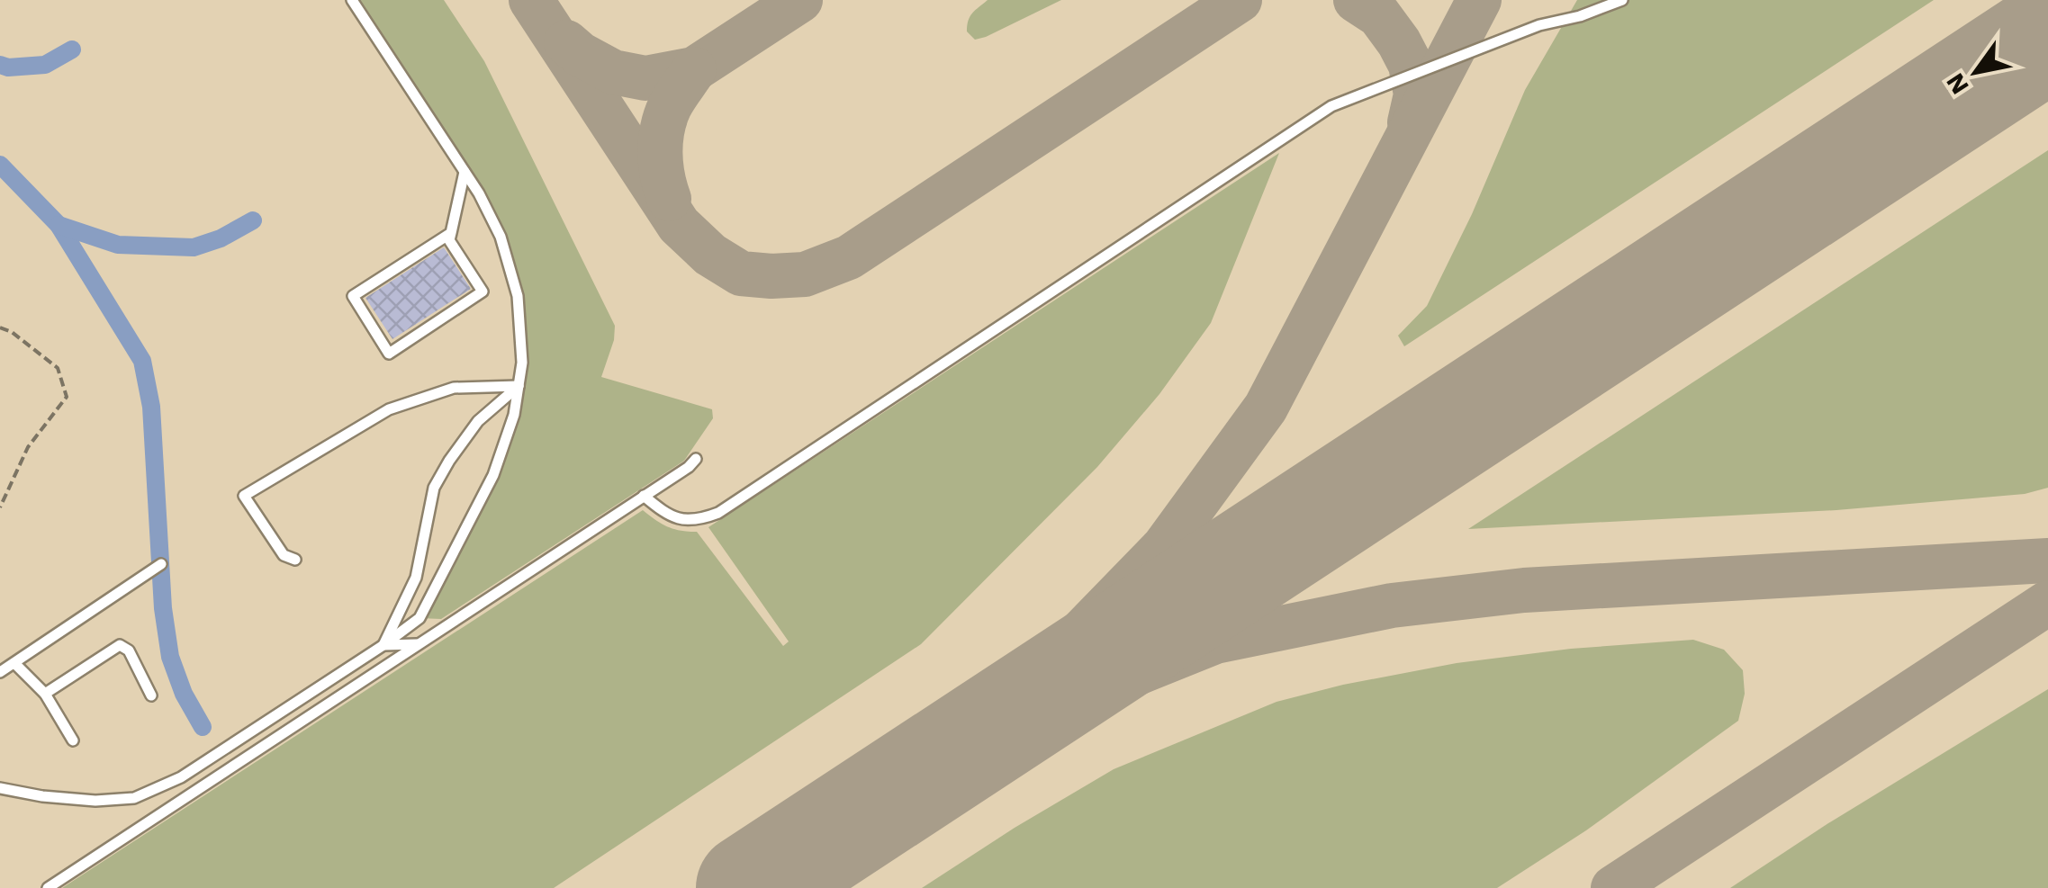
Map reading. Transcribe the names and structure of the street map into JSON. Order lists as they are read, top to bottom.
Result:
{
  "north": "bottom left"
}
